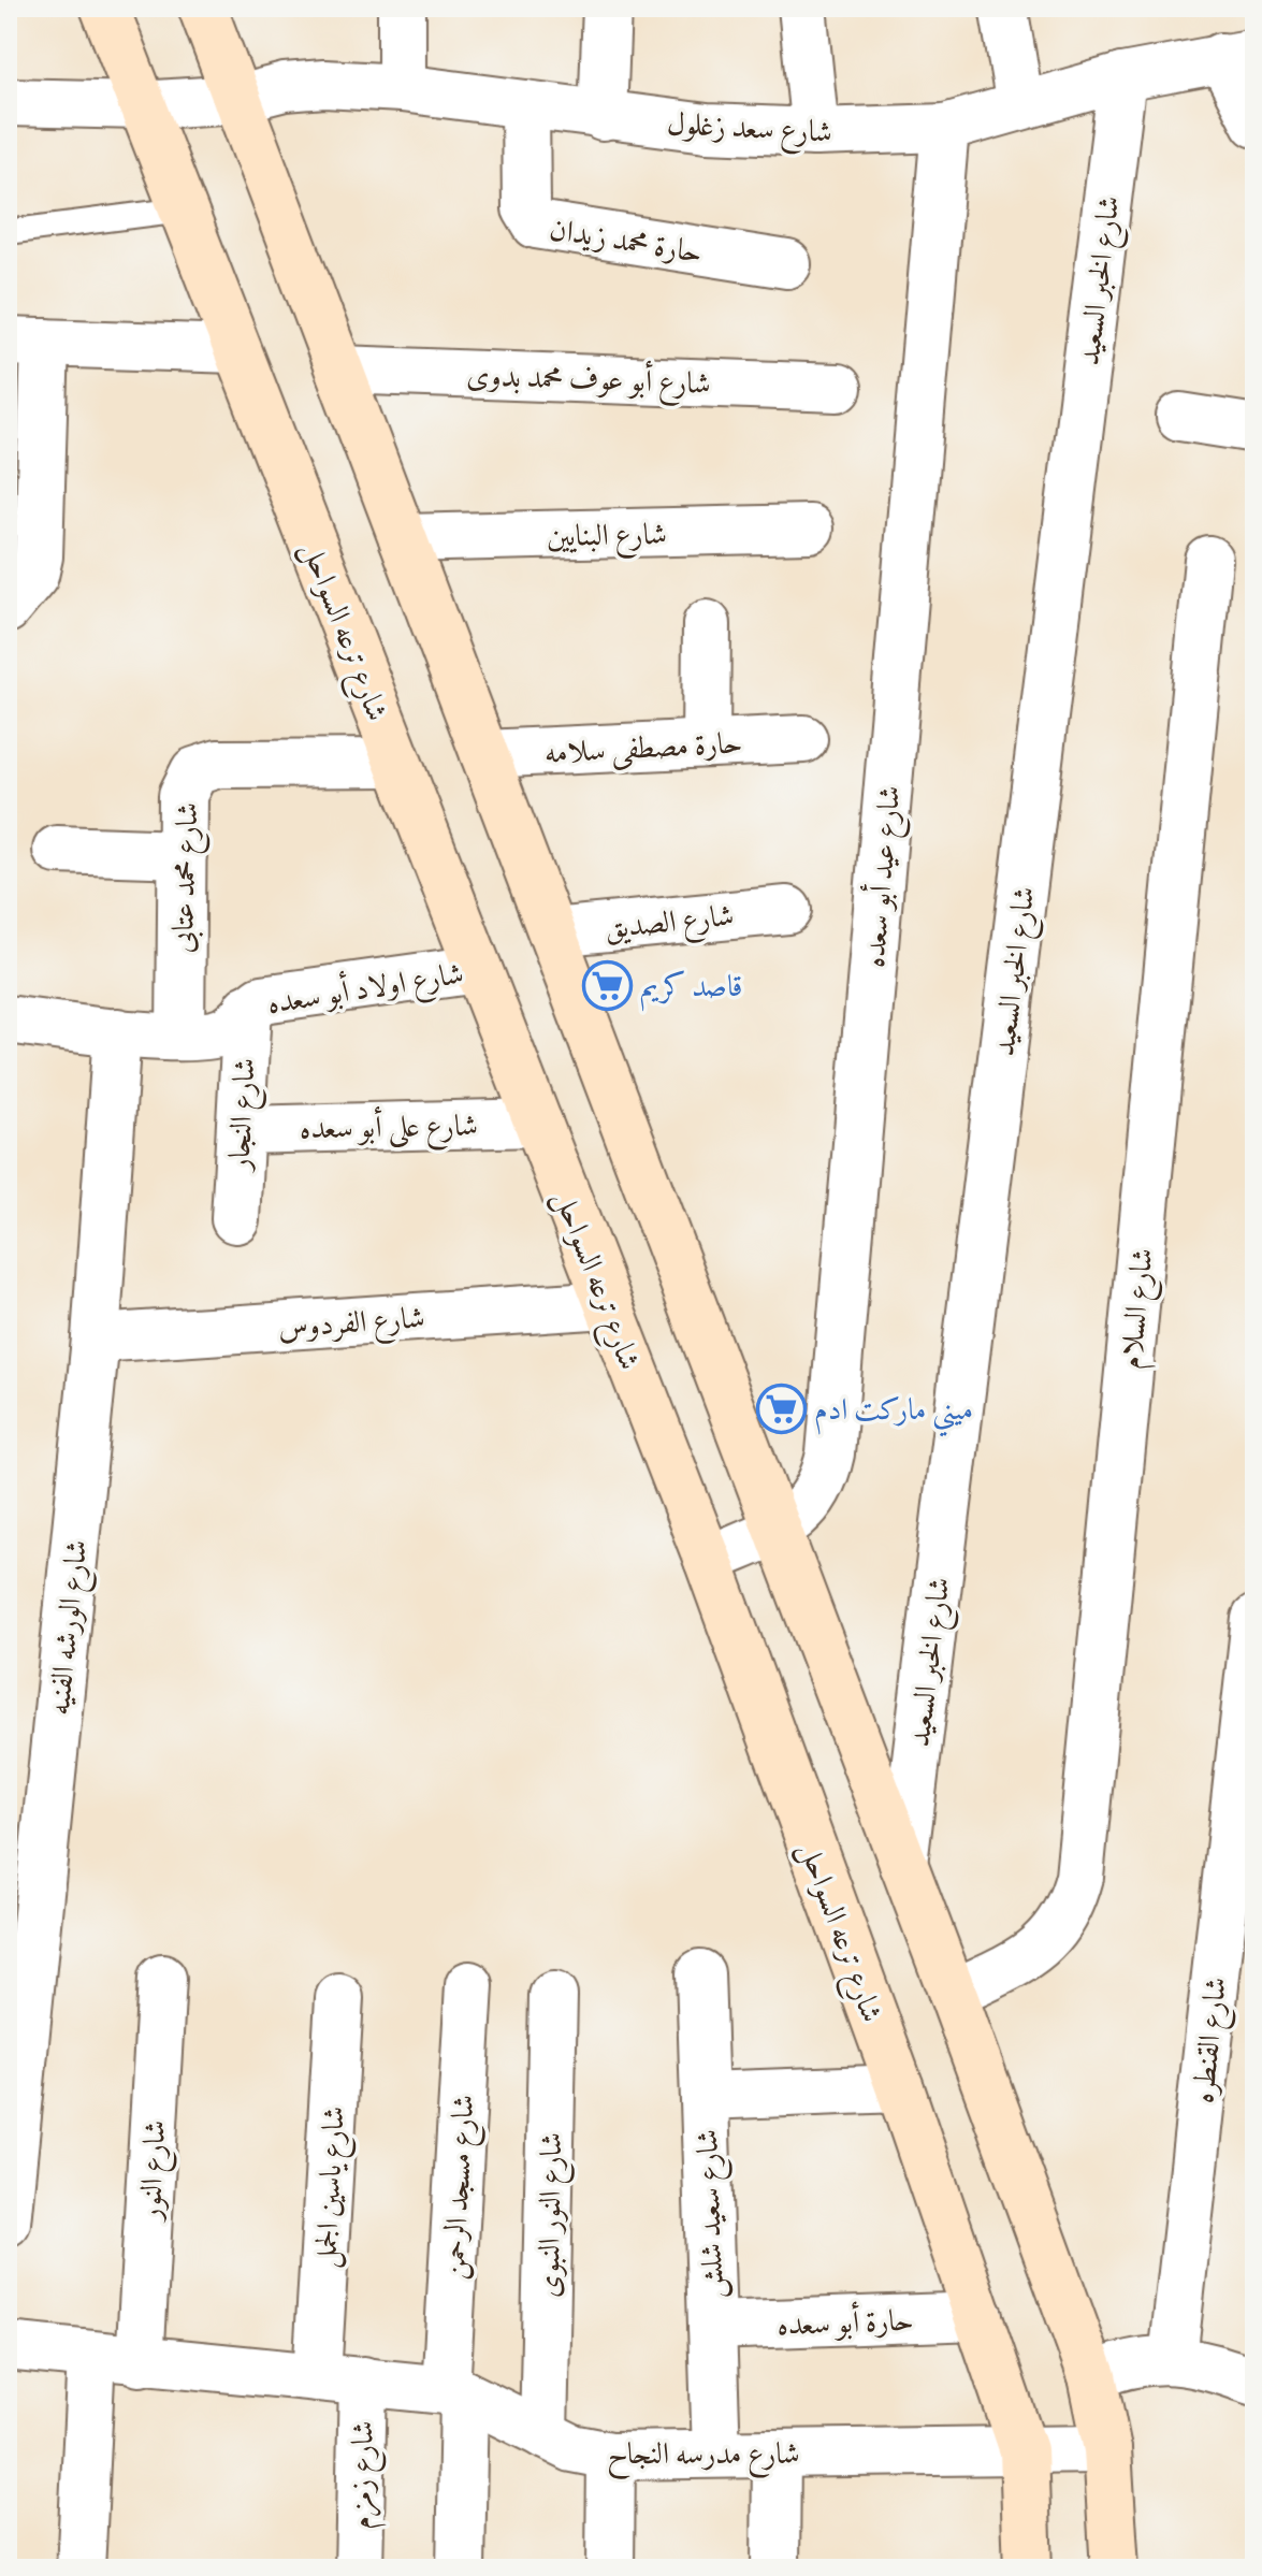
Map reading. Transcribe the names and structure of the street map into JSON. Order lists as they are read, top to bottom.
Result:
{
  "streets": {
    "main road": ["شارع ترعه السواحل"],
    "street": [
      "شارع سعد زغلول",
      "حارة محمد زيدان",
      "شارع الخبر السعيد",
      "شارع أبو عوف محمد بدوى",
      "شارع البنايين",
      "حارة مصطفى سلامه",
      "شارع عيد أبو سعده",
      "شارع محمد عتابى",
      "شارع الصديق",
      "شارع اولاد أبو سعده",
      "شارع النجار",
      "شارع على أبو سعده",
      "شارع السلام",
      "شارع الفردوس",
      "شارع الورشه الفنيه",
      "شارع القنطره",
      "شارع النور",
      "شارع ياسين الجمل",
      "شارع مسجد الرحمن",
      "شارع سعيد شلش",
      "شارع النور النبوى",
      "حارة أبو سعده",
      "شارع مدرسه النجاح",
      "شارع زمزم"
    ]
  },
  "crossings": [
    ["شارع سعد زغلول", "حارة محمد زيدان"],
    ["شارع سعد زغلول", "شارع الخبر السعيد"],
    ["شارع سعد زغلول", "شارع ترعه السواحل"],
    ["شارع سعد زغلول", "شارع عيد أبو سعده"],
    ["شارع ترعه السواحل", "شارع عيد أبو سعده"],
    ["شارع ترعه السواحل", "شارع محمد عتابى"],
    ["شارع ترعه السواحل", "شارع اولاد أبو سعده"],
    ["شارع ترعه السواحل", "شارع على أبو سعده"],
    ["شارع ترعه السواحل", "شارع الفردوس"],
    ["شارع ترعه السواحل", "حارة أبو سعده"],
    ["شارع ترعه السواحل", "شارع مدرسه النجاح"],
    ["شارع محمد عتابى", "شارع اولاد أبو سعده"],
    ["شارع اولاد أبو سعده", "شارع النجار"],
    ["شارع اولاد أبو سعده", "شارع الورشه الفنيه"],
    ["شارع النجار", "شارع على أبو سعده"],
    ["شارع الفردوس", "شارع الورشه الفنيه"],
    ["شارع النور", "شارع مدرسه النجاح"],
    ["شارع ياسين الجمل", "شارع مدرسه النجاح"],
    ["شارع مسجد الرحمن", "شارع مدرسه النجاح"],
    ["شارع سعيد شلش", "حارة أبو سعده"],
    ["شارع سعيد شلش", "شارع مدرسه النجاح"],
    ["شارع النور النبوى", "شارع مدرسه النجاح"],
    ["شارع مدرسه النجاح", "شارع زمزم"]
  ],
  "places": {
    "supermarket": ["قاصد كريم", "ميني ماركت ادم"]
  }
}
